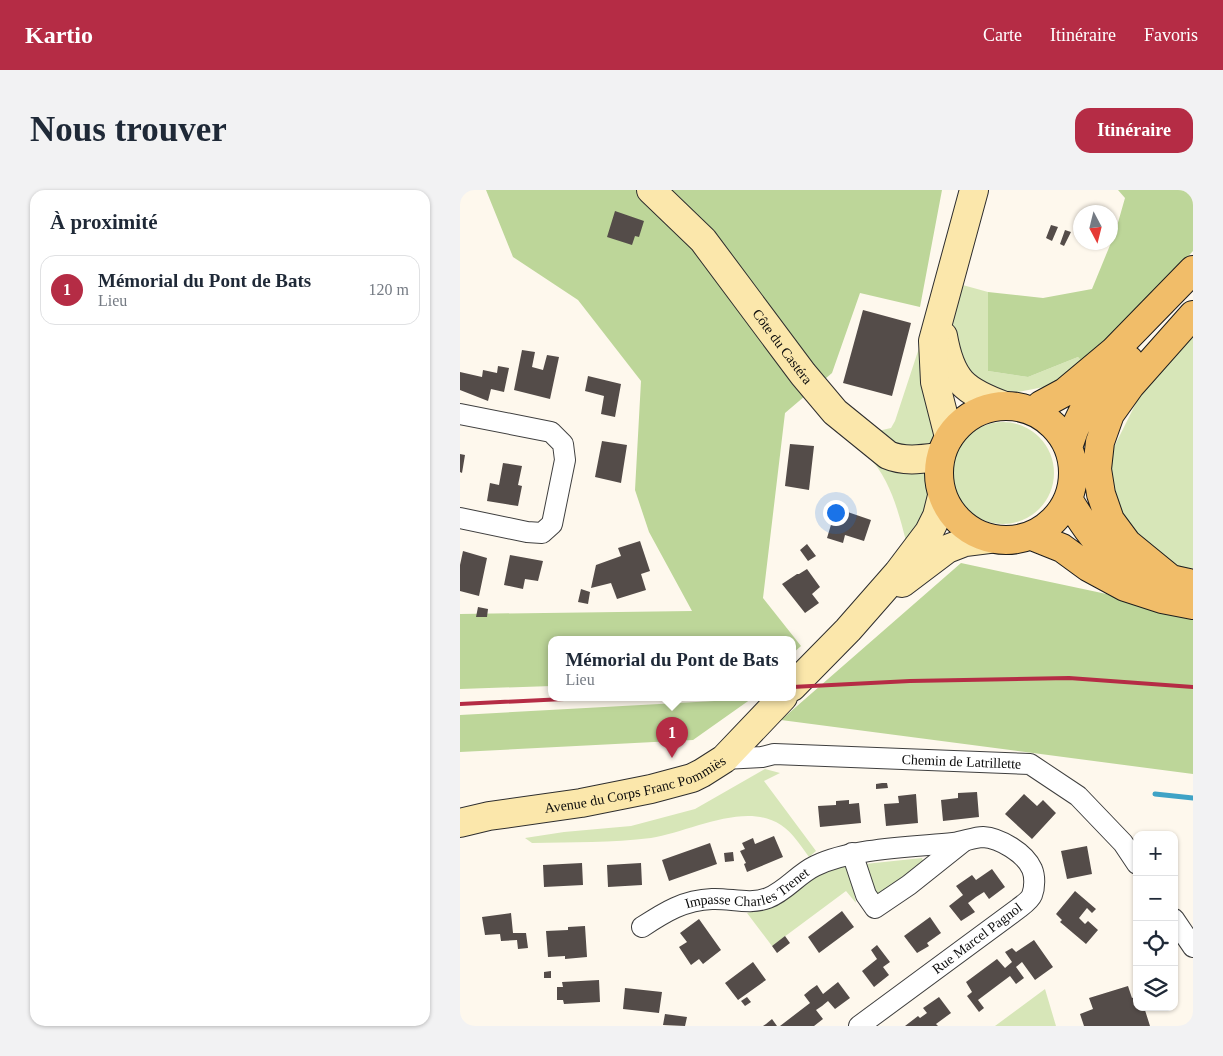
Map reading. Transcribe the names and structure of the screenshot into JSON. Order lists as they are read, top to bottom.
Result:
{
  "streets": {
    "street": [
      "Côte du Castéra",
      "Chemin de Latrillette",
      "Avenue du Corps Franc Pommiès",
      "Impasse Charles Trenet",
      "Rue Marcel Pagnol"
    ]
  },
  "crossings": [
    ["Chemin de Latrillette", "Avenue du Corps Franc Pommiès"],
    ["Impasse Charles Trenet", "Rue Marcel Pagnol"]
  ],
  "north": "bottom",
  "page": {
    "header": "Kartio",
    "nav": ["Carte", "Itinéraire", "Favoris"],
    "buttons": "Itinéraire",
    "title": "Nous trouver",
    "heading": "À proximité",
    "list": [
      {
        "mark": "1",
        "name": "Mémorial du Pont de Bats",
        "note": "Lieu",
        "value": "120 m"
      }
    ],
    "popup": ["Mémorial du Pont de Bats", "Lieu"],
    "pins": "1",
    "map_buttons": ["+", "−"]
  }
}
